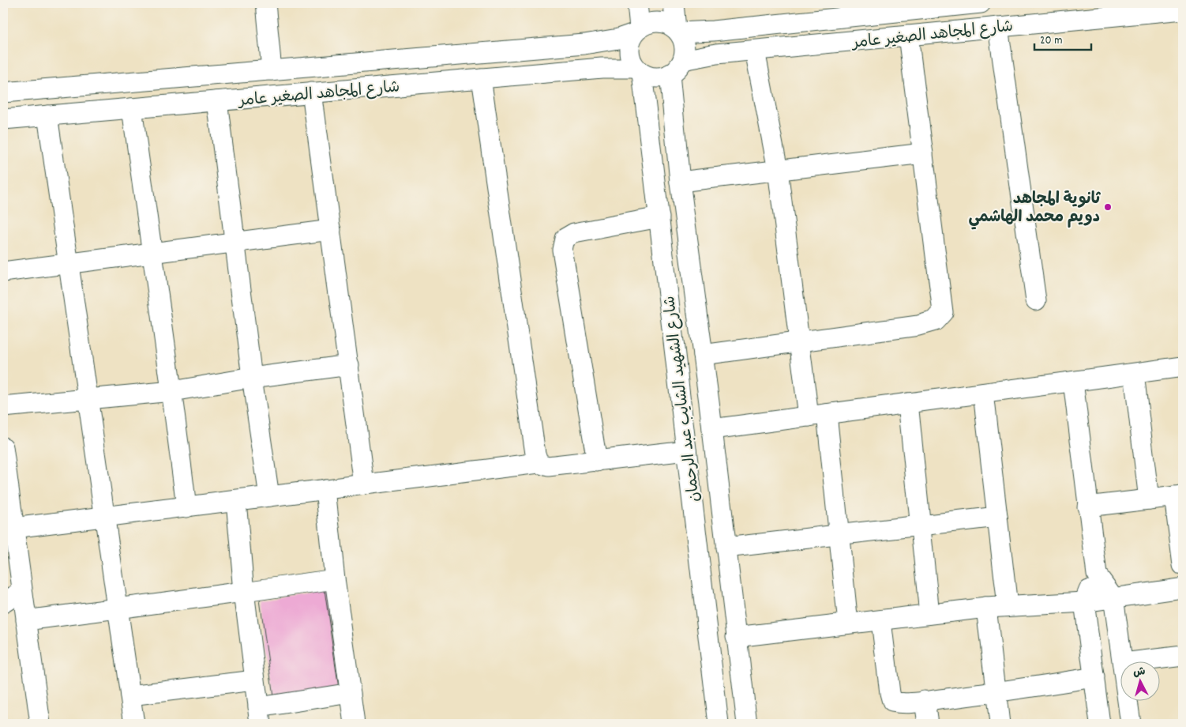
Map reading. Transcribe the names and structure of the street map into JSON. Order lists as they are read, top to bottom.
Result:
{
  "streets": {
    "street": ["شارع المجاهد الصغير عامر", "شارع الشهيد الشايب عبد الرحمان"]
  },
  "crossings": [
    ["شارع المجاهد الصغير عامر", "شارع الشهيد الشايب عبد الرحمان"]
  ],
  "places": ["ثانوية المجاهد دويم محمد الهاشمي"],
  "scale_bar": "20 m",
  "north": "top"
}
